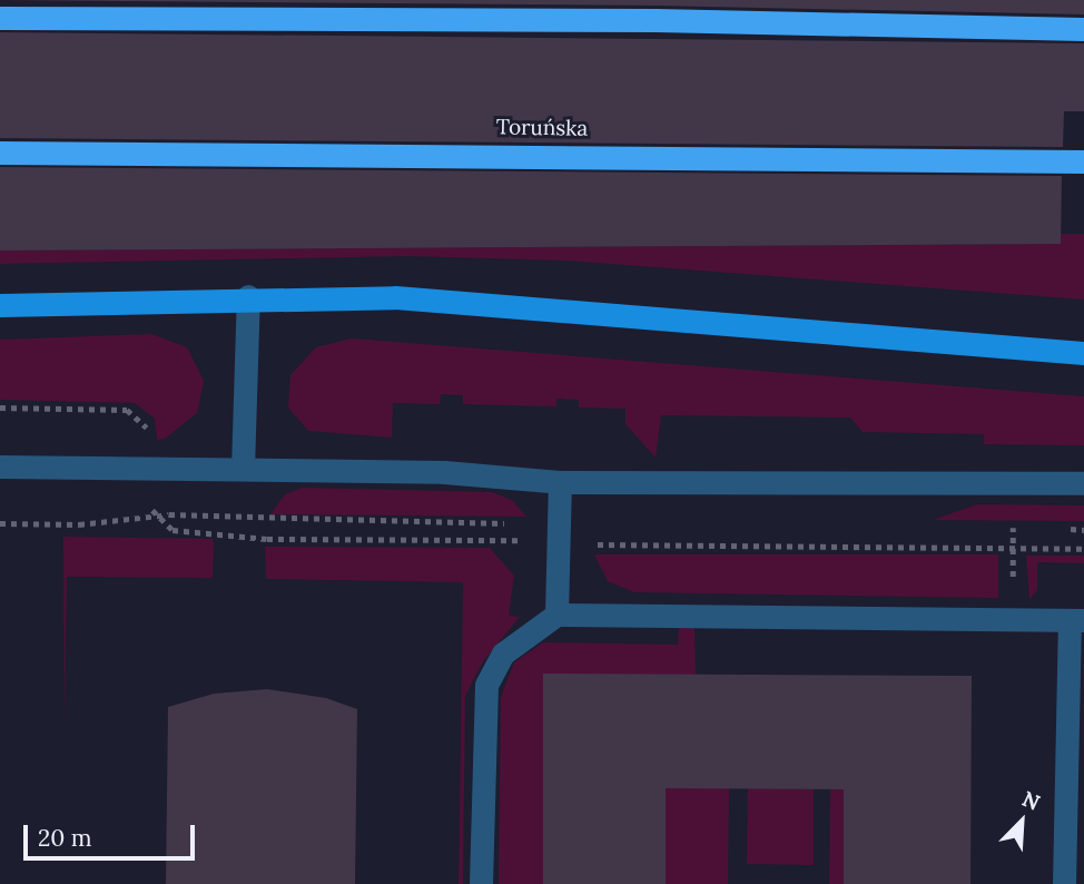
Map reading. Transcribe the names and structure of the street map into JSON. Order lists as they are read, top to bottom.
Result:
{
  "streets": {
    "highway": ["Toruńska"]
  },
  "scale_bar": "20 m",
  "north": "top right"
}
